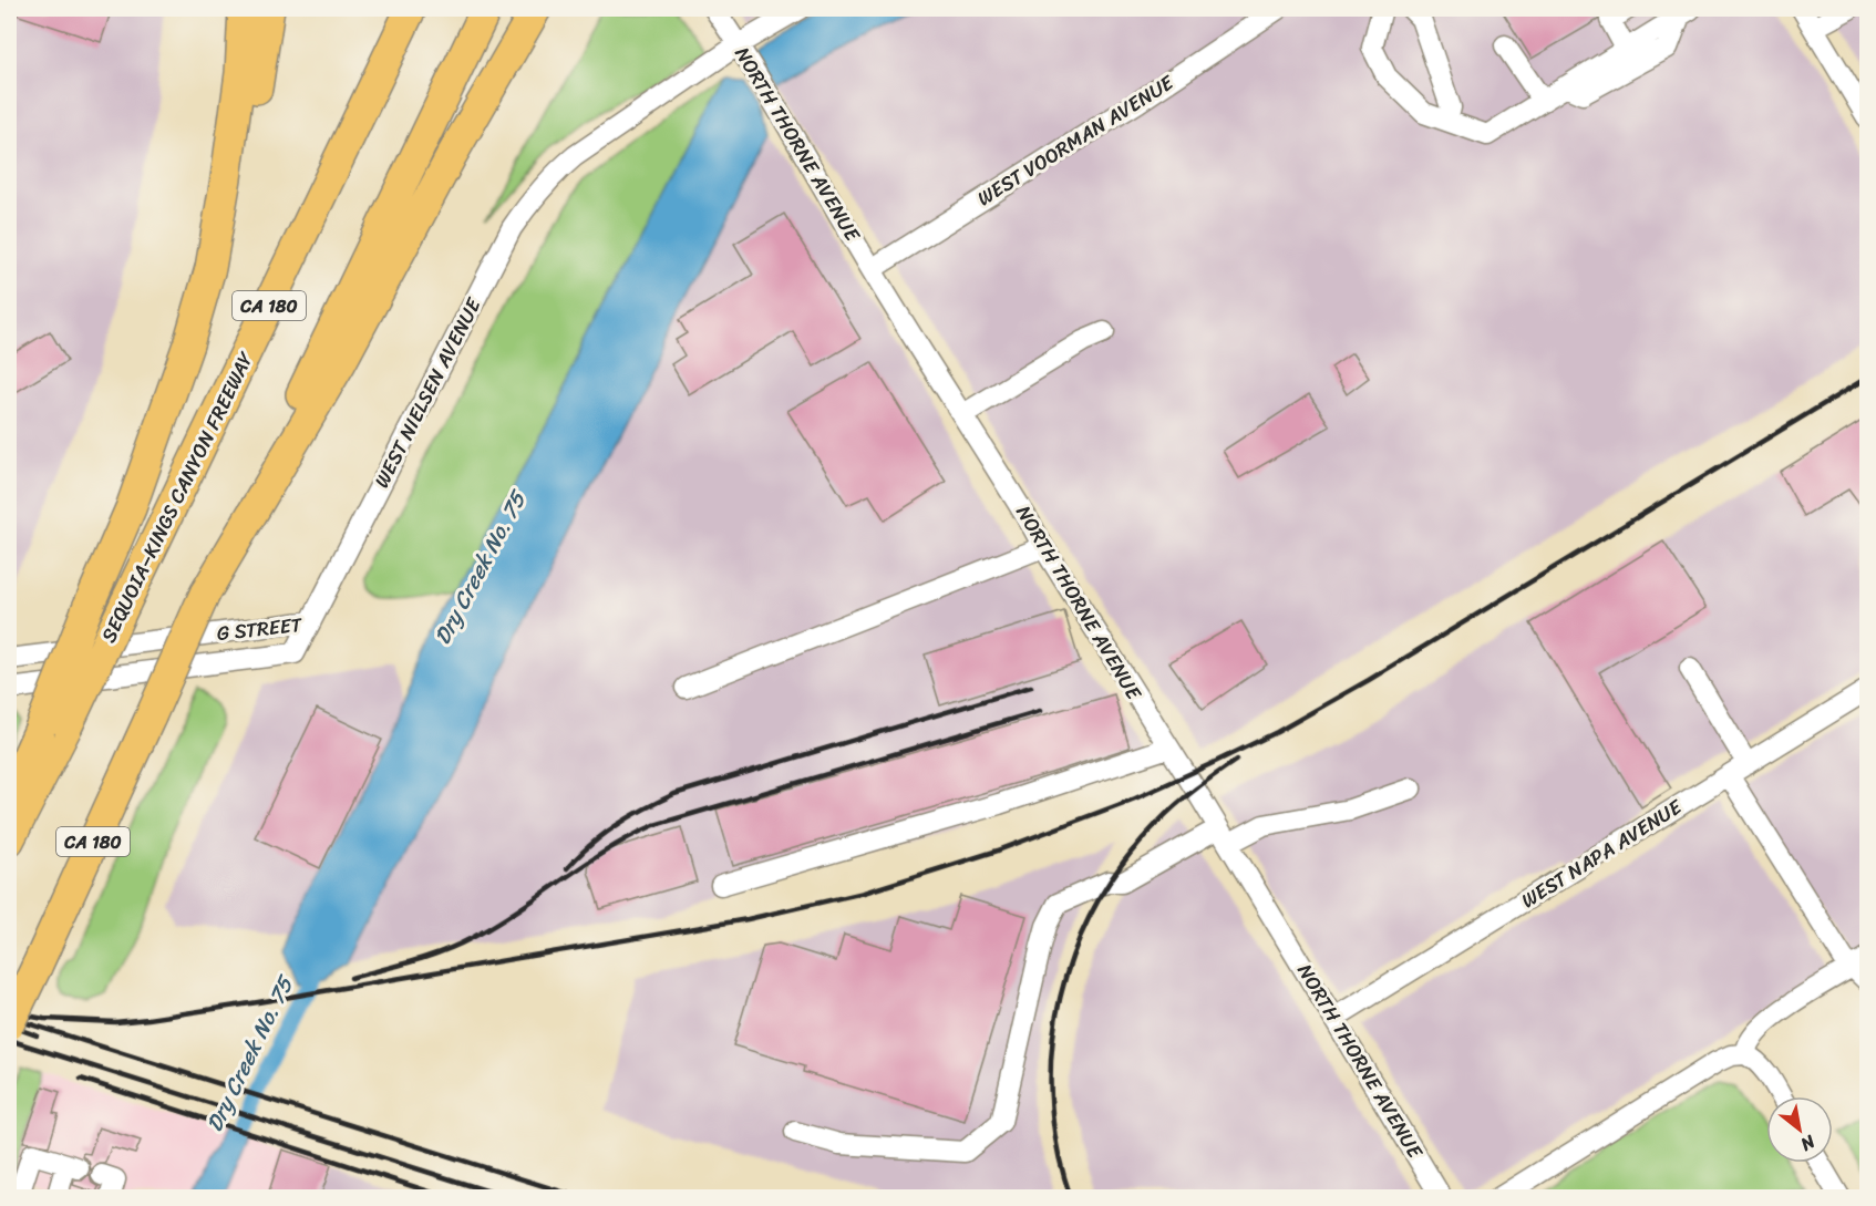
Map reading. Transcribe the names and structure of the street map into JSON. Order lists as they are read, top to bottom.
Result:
{
  "streets": {
    "highway": ["CA 180", "SEQUOIA–KINGS CANYON FREEWAY"],
    "street": [
      "WEST VOORMAN AVENUE",
      "NORTH THORNE AVENUE",
      "WEST NIELSEN AVENUE",
      "G STREET",
      "WEST NAPA AVENUE"
    ]
  },
  "crossings": [
    ["WEST VOORMAN AVENUE", "NORTH THORNE AVENUE"],
    ["NORTH THORNE AVENUE", "WEST NIELSEN AVENUE"],
    ["NORTH THORNE AVENUE", "WEST NAPA AVENUE"],
    ["WEST NIELSEN AVENUE", "G STREET"]
  ],
  "water": ["Dry Creek No. 75"],
  "north": "bottom right"
}
